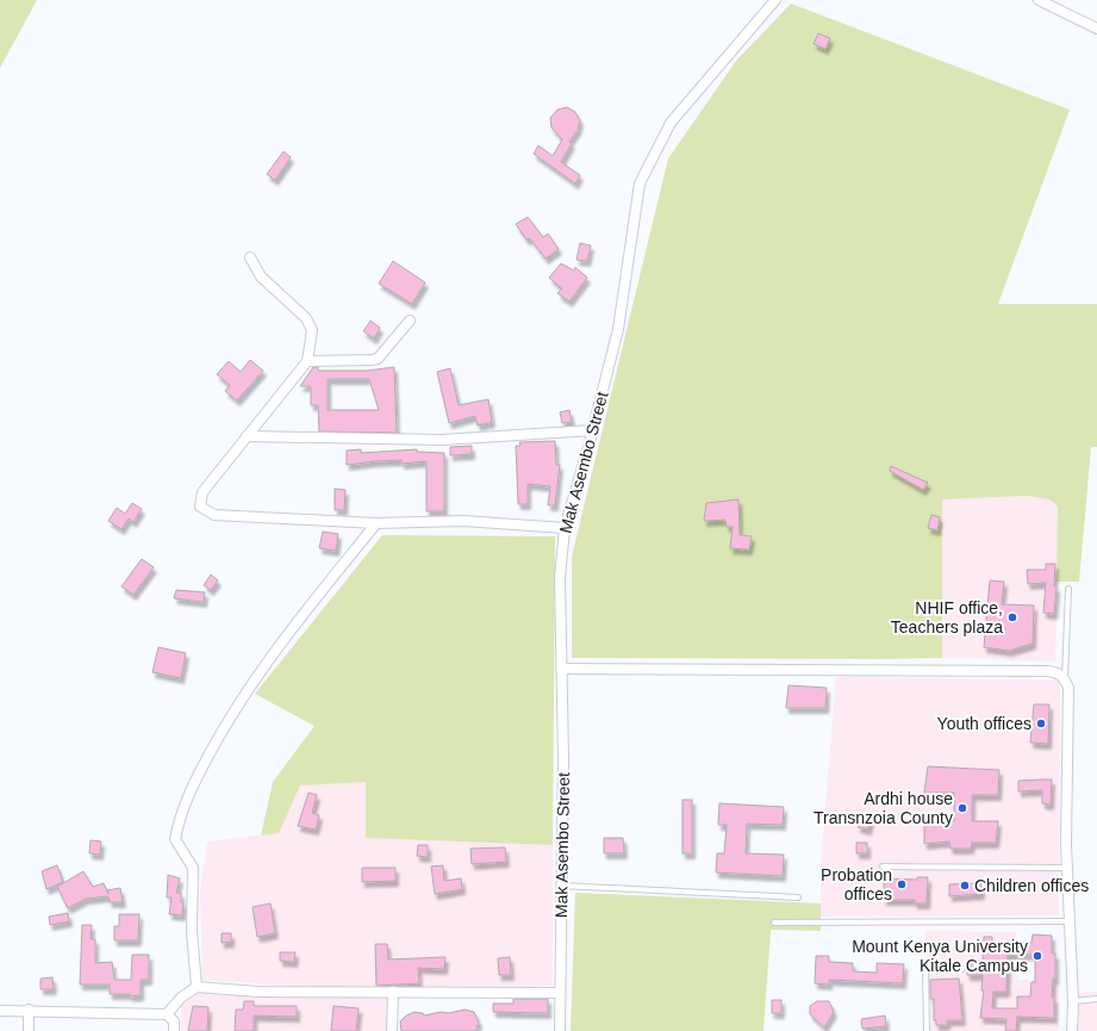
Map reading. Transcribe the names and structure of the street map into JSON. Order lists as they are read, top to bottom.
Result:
{
  "streets": {
    "street": ["Mak Asembo Street"]
  },
  "places": [
    "NHIF office, Teachers plaza",
    "Youth offices",
    "Ardhi house Transnzoia County",
    "Probation offices",
    "Children offices",
    "Mount Kenya University Kitale Campus"
  ]
}
